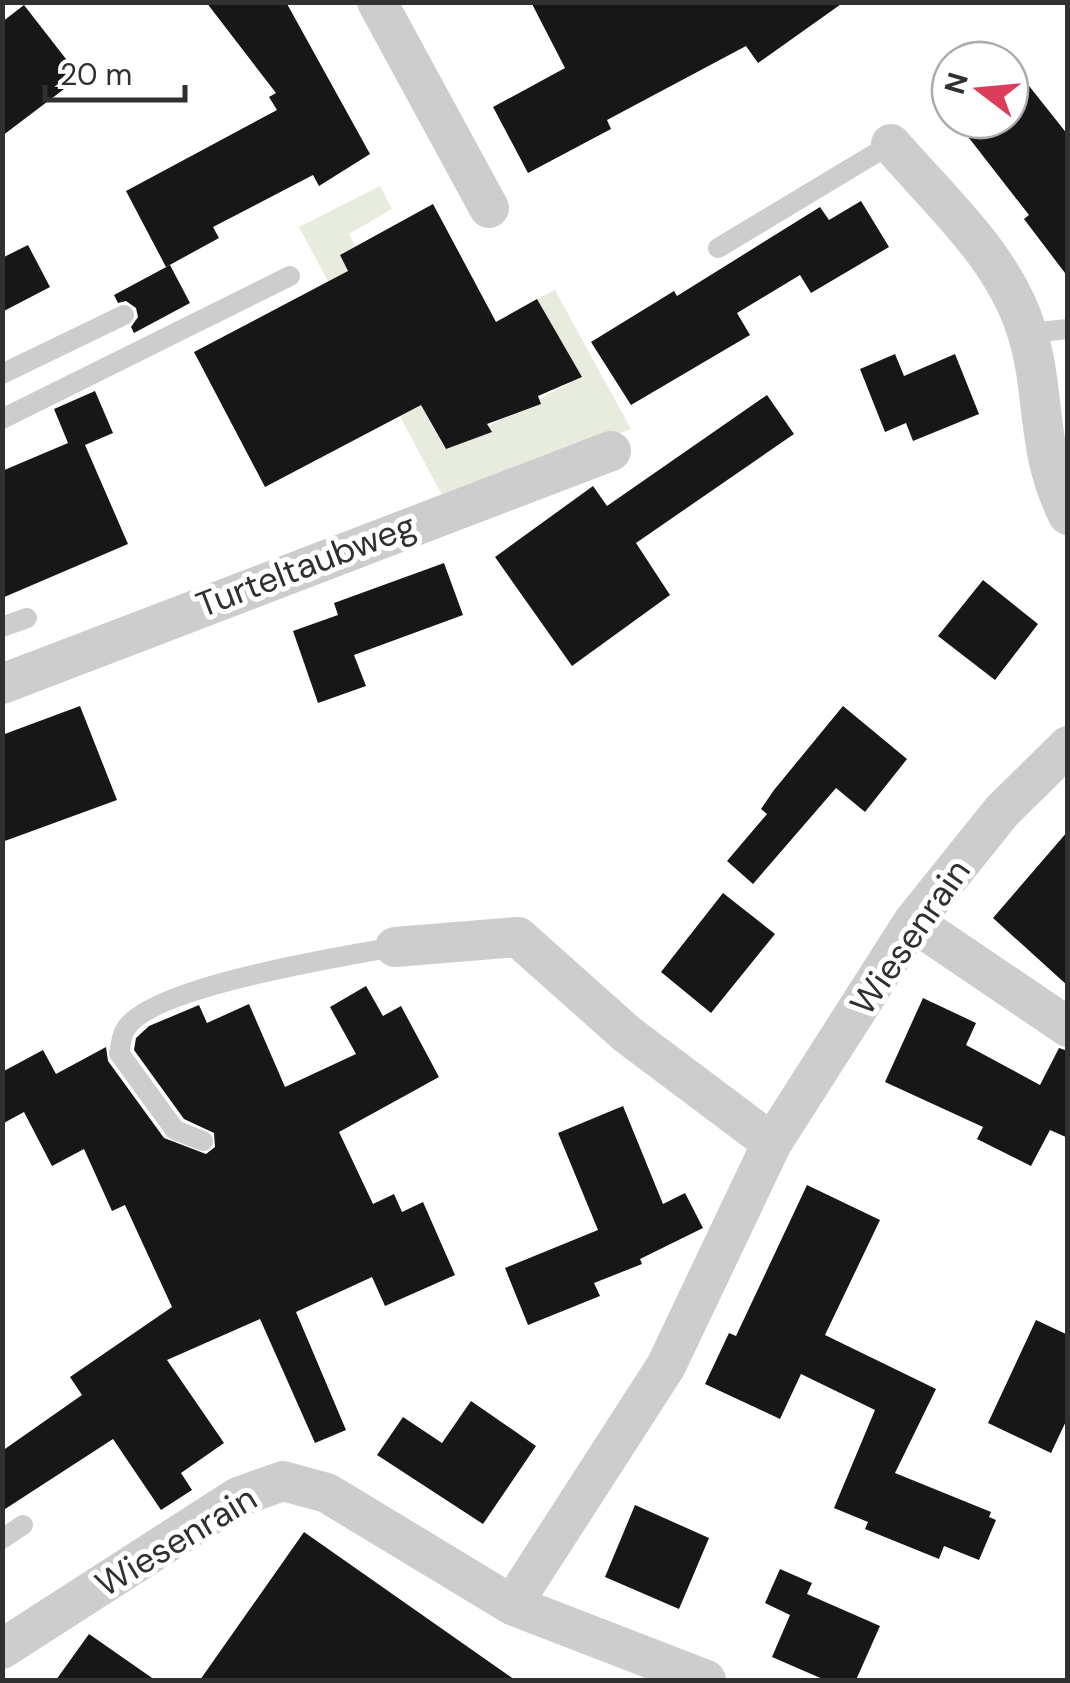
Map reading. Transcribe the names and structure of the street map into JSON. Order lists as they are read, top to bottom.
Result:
{
  "streets": {
    "street": ["Turteltaubweg", "Wiesenrain"]
  },
  "scale_bar": "20 m",
  "north": "left"
}
